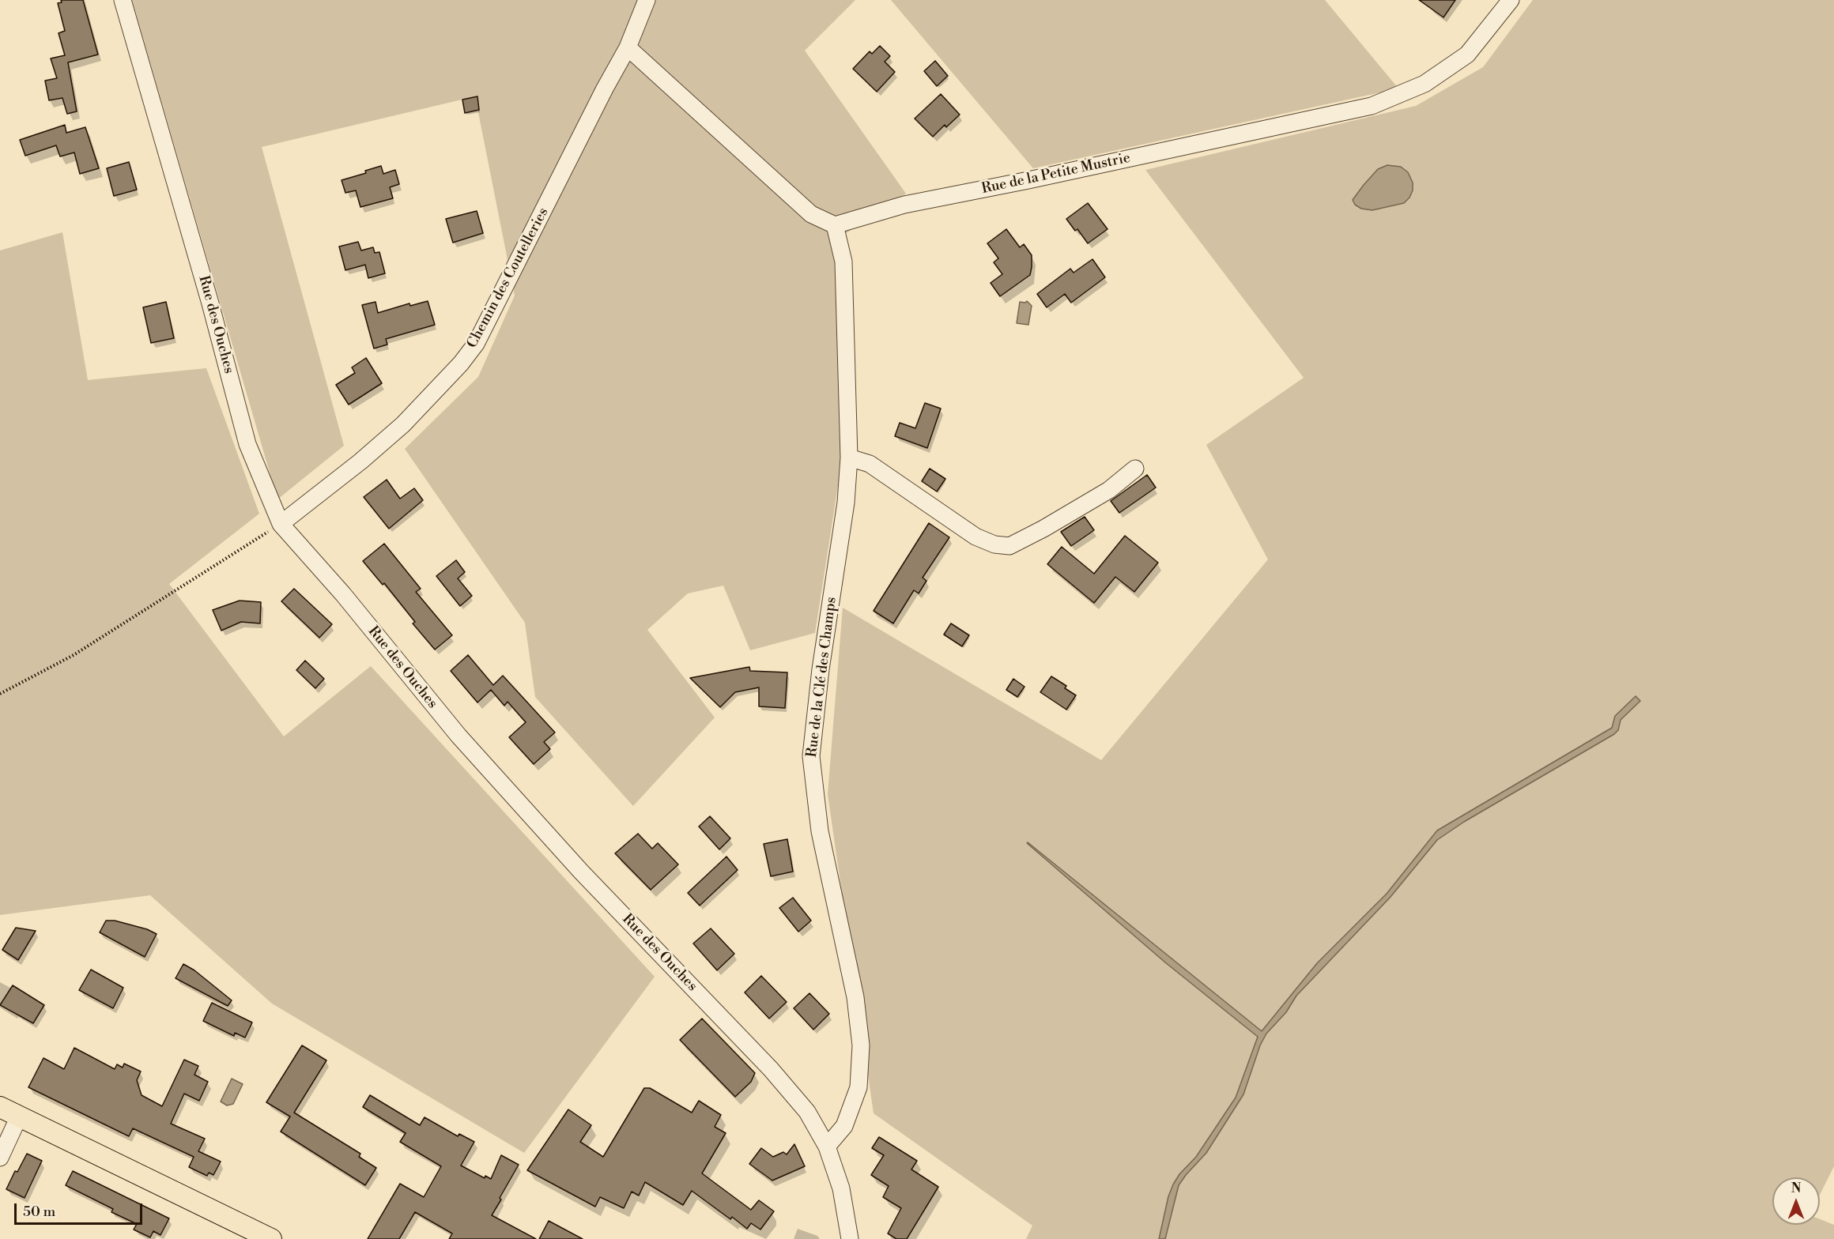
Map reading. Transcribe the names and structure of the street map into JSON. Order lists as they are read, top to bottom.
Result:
{
  "streets": {
    "street": [
      "Rue de la Petite Mustrie",
      "Chemin des Coutelleries",
      "Rue des Ouches",
      "Rue de la Clé des Champs"
    ]
  },
  "crossings": [
    ["Rue de la Petite Mustrie", "Rue de la Clé des Champs"],
    ["Chemin des Coutelleries", "Rue des Ouches"],
    ["Rue des Ouches", "Rue de la Clé des Champs"]
  ],
  "scale_bar": "50 m",
  "north": "top"
}
